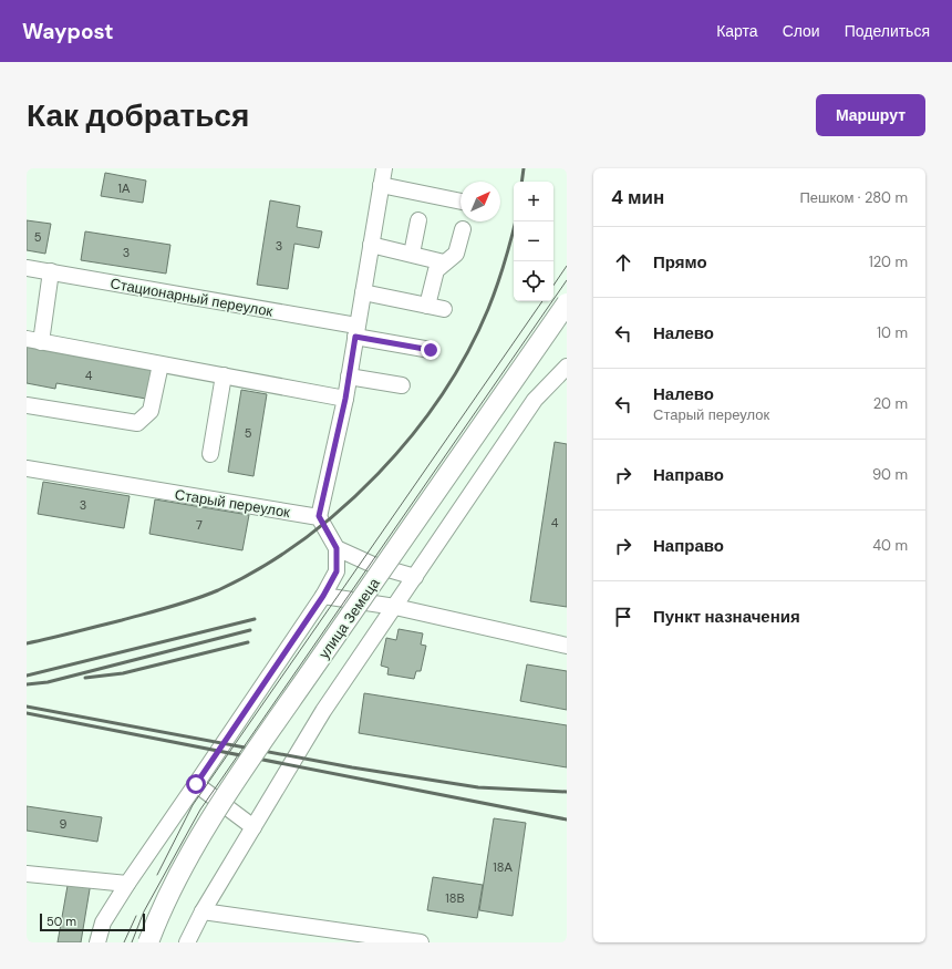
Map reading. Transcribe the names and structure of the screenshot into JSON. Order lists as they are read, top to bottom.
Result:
{
  "streets": {
    "main road": ["улица Земеца"],
    "street": ["Стационарный переулок", "Старый переулок"]
  },
  "house_numbers": [
    "1А",
    "5",
    "3",
    "3",
    "4",
    "5",
    "3",
    "4",
    "7",
    "9",
    "18А",
    "18В"
  ],
  "scale_bar": "50 m",
  "north": "top right",
  "page": {
    "header": "Waypost",
    "nav": ["Карта", "Слои", "Поделиться"],
    "buttons": "Маршрут",
    "title": "Как добраться",
    "heading": ["4 мин", "Пешком · 280 m"],
    "map_buttons": ["+", "−"],
    "list": [
      ["Прямо", "120 m"],
      ["Налево", "10 m"],
      ["Налево", "Старый переулок", "20 m"],
      ["Направо", "90 m"],
      ["Направо", "40 m"],
      "Пункт назначения"
    ],
    "scale": "50 m"
  }
}
